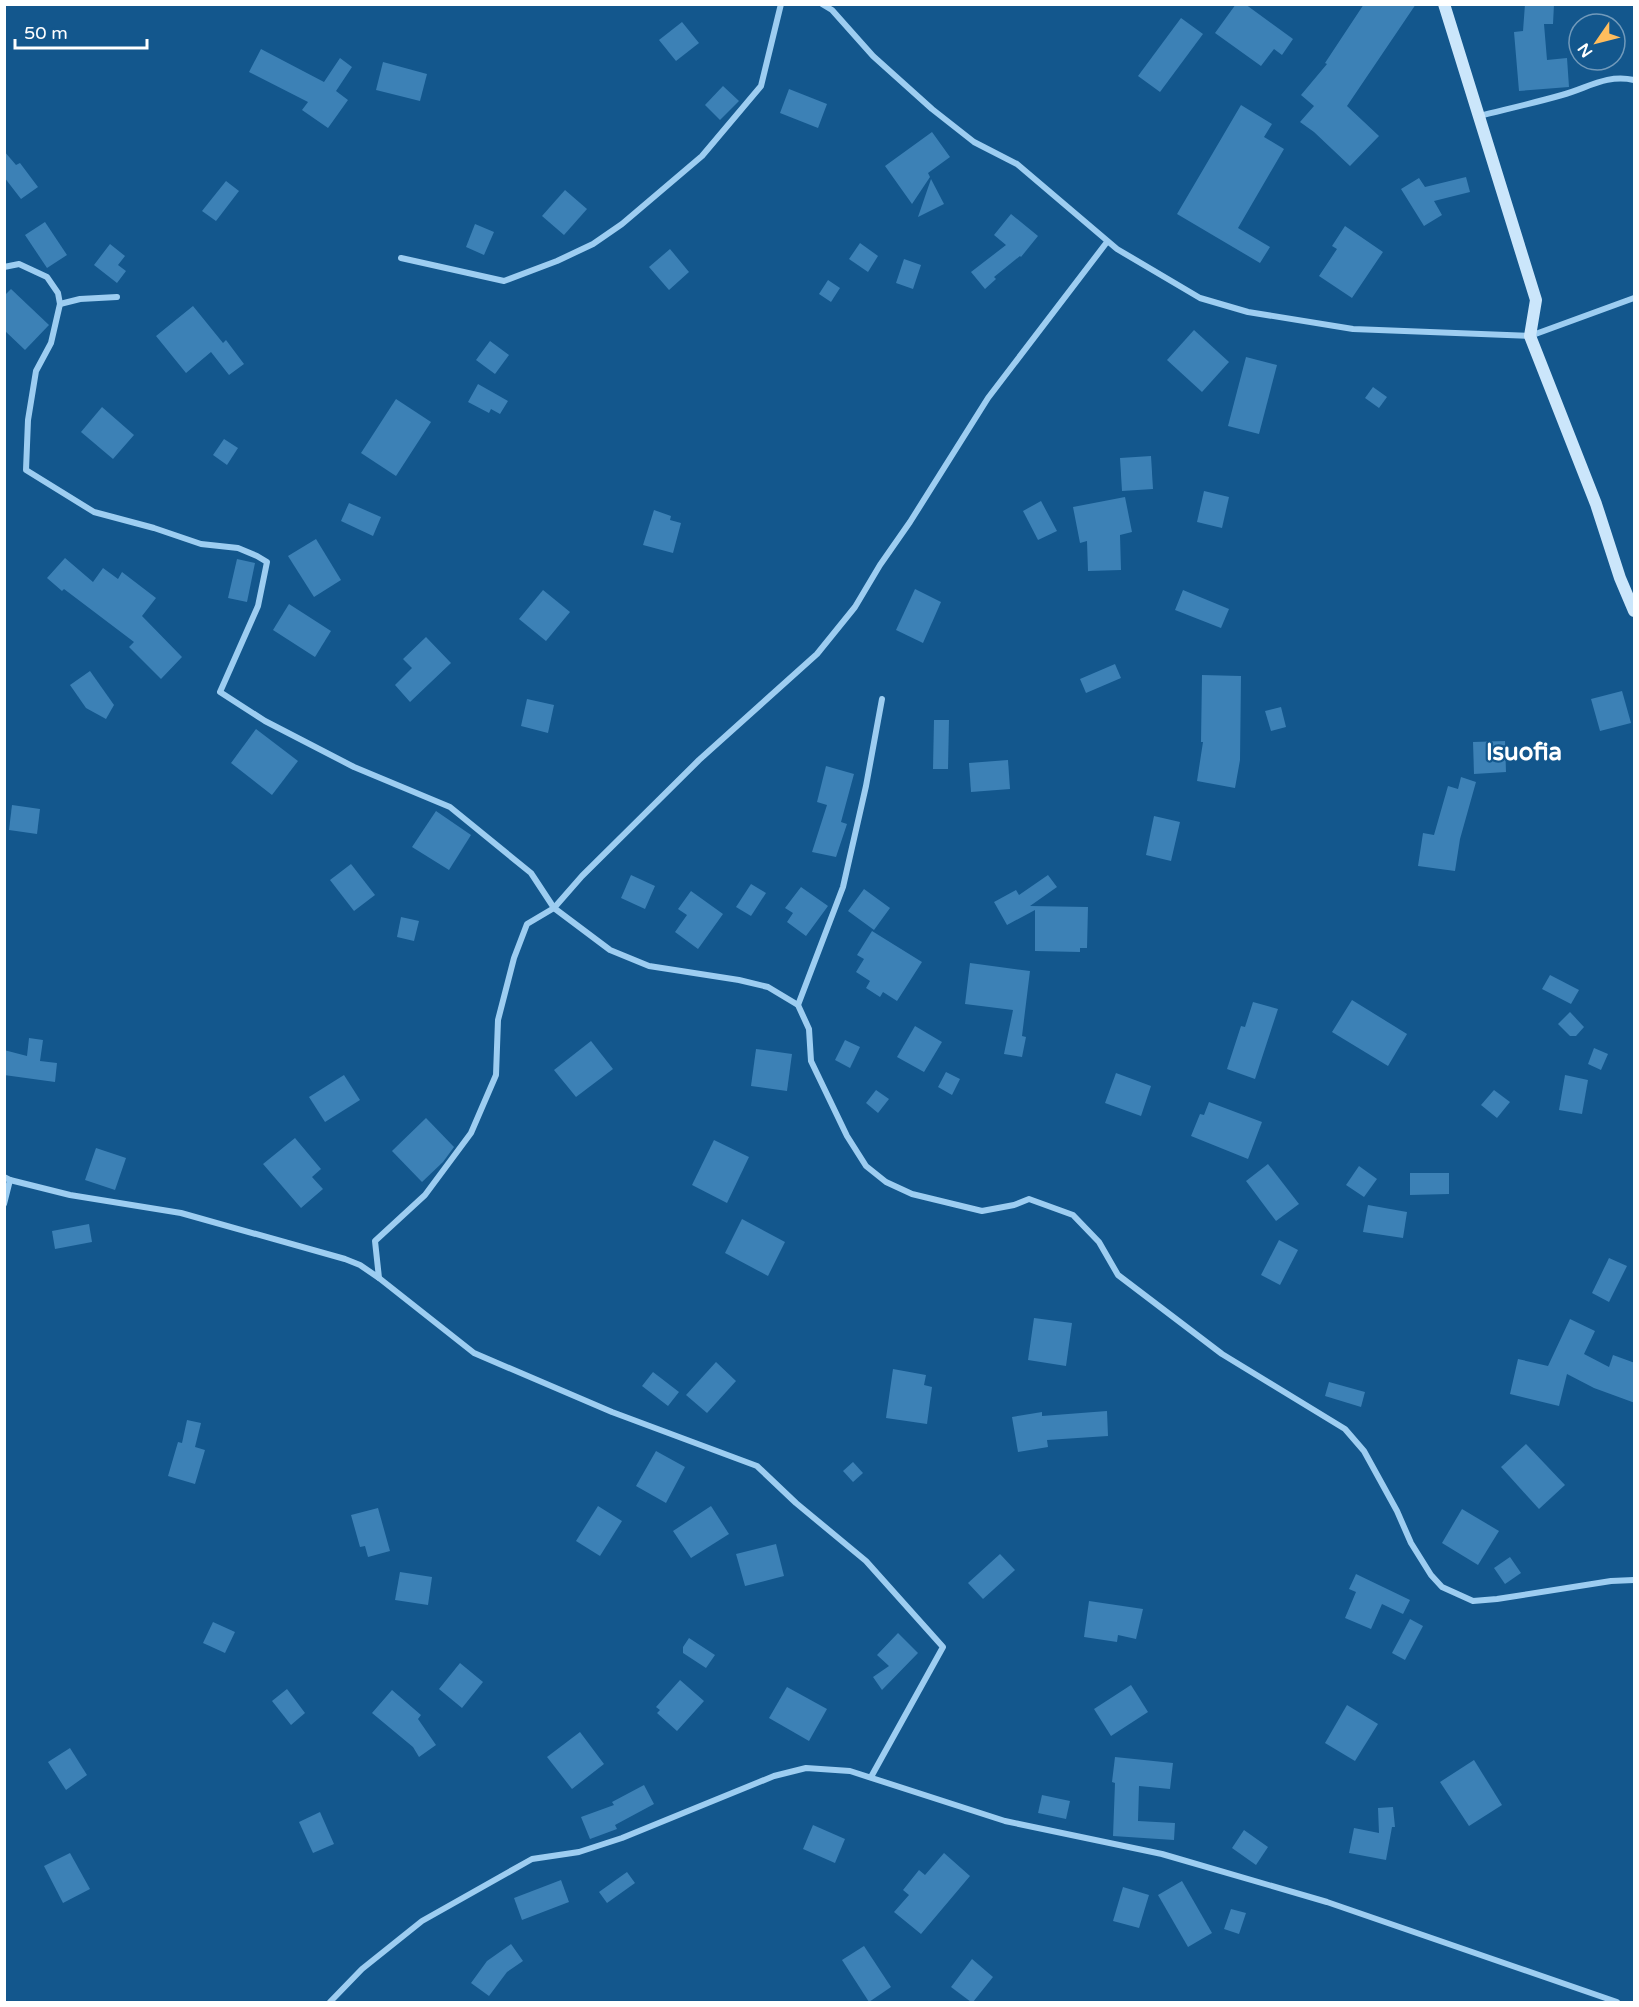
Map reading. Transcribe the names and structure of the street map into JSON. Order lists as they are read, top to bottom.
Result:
{
  "districts": ["Isuofia"],
  "scale_bar": "50 m",
  "north": "bottom left"
}
